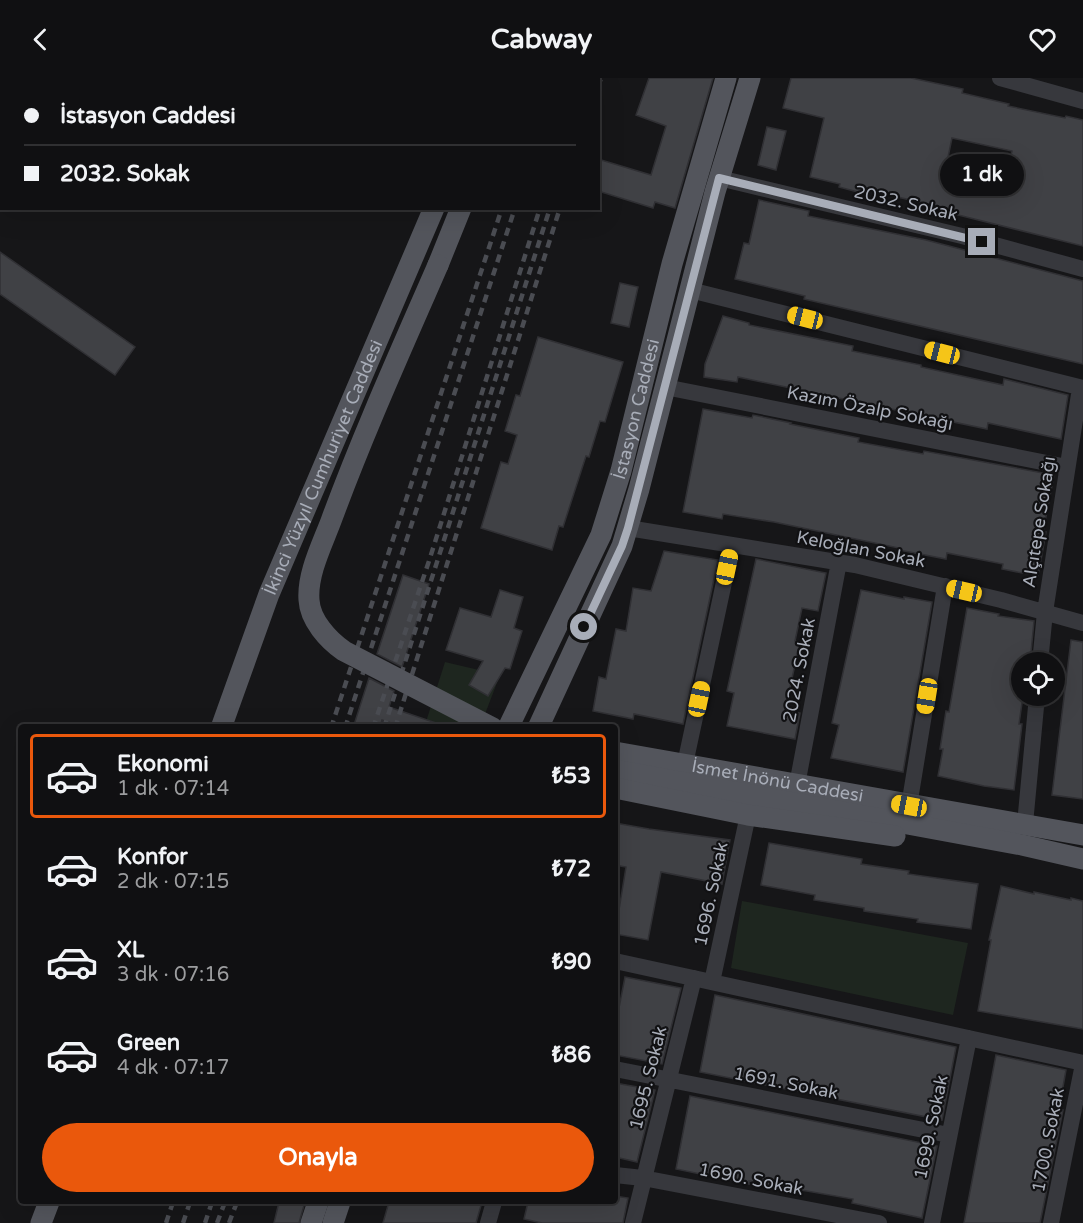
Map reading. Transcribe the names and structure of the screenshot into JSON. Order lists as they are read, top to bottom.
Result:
{
  "streets": {
    "main road": ["İstasyon Caddesi", "İkinci Yüzyıl Cumhuriyet Caddesi", "İsmet İnönü Caddesi"],
    "street": [
      "2032. Sokak",
      "Kazım Özalp Sokağı",
      "Alçıtepe Sokağı",
      "Keloğlan Sokak",
      "2024. Sokak",
      "1696. Sokak",
      "1695. Sokak",
      "1691. Sokak",
      "1699. Sokak",
      "1700. Sokak",
      "1690. Sokak"
    ]
  },
  "crossings": [
    ["2032. Sokak", "İstasyon Caddesi"],
    ["Kazım Özalp Sokağı", "İstasyon Caddesi"],
    ["Kazım Özalp Sokağı", "Alçıtepe Sokağı"],
    ["İstasyon Caddesi", "Keloğlan Sokak"],
    ["Alçıtepe Sokağı", "Keloğlan Sokak"],
    ["Keloğlan Sokak", "2024. Sokak"],
    ["2024. Sokak", "İsmet İnönü Caddesi"],
    ["İsmet İnönü Caddesi", "1696. Sokak"],
    ["1695. Sokak", "1691. Sokak"],
    ["1695. Sokak", "1690. Sokak"],
    ["1691. Sokak", "1699. Sokak"]
  ],
  "page": {
    "header": "Cabway",
    "banner": ["İstasyon Caddesi", "2032. Sokak"],
    "bubble": "1 dk",
    "list": [
      {
        "name": "Ekonomi",
        "note": "1 dk · 07:14",
        "value": "₺53"
      },
      {
        "name": "Konfor",
        "note": "2 dk · 07:15",
        "value": "₺72"
      },
      {
        "name": "XL",
        "note": "3 dk · 07:16",
        "value": "₺90"
      },
      {
        "name": "Green",
        "note": "4 dk · 07:17",
        "value": "₺86"
      }
    ],
    "buttons": "Onayla"
  }
}
